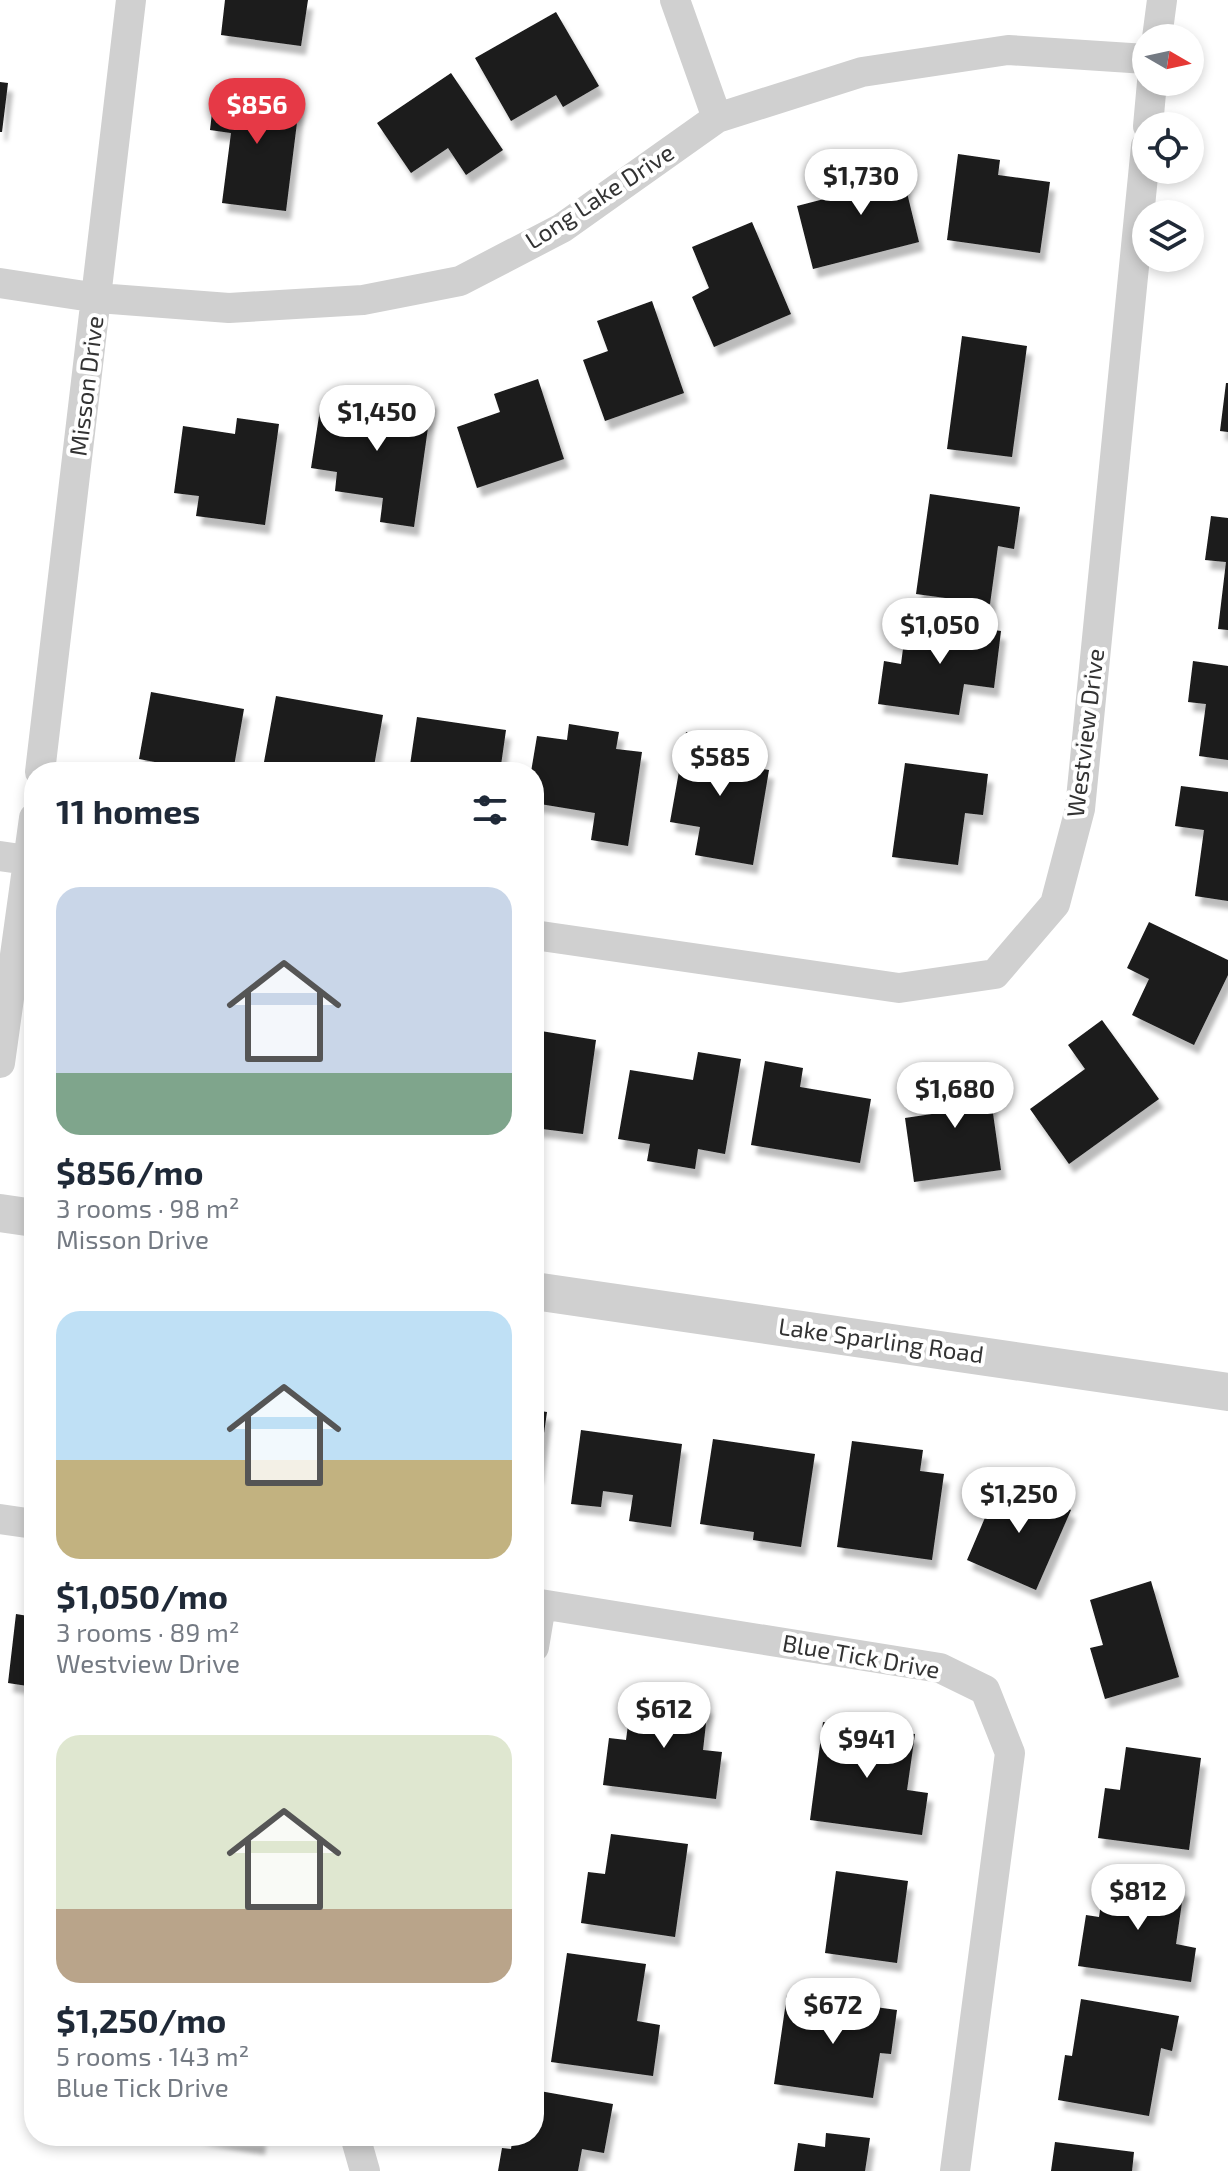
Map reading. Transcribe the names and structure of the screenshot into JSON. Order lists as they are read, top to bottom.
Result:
{
  "streets": {
    "street": [
      "Long Lake Drive",
      "Misson Drive",
      "Westview Drive",
      "Lake Sparling Road",
      "Blue Tick Drive"
    ]
  },
  "crossings": [
    ["Long Lake Drive", "Misson Drive"]
  ],
  "north": "right",
  "page": {
    "price": [
      "$856",
      "$1,730",
      "$1,450",
      "$1,050",
      "$585",
      "$1,680",
      "$1,250",
      "$612",
      "$941",
      "$812",
      "$672"
    ],
    "heading": "11 homes",
    "list": [
      {
        "name": "$856/mo",
        "note": "3 rooms · 98 m² · Misson Drive"
      },
      {
        "name": "$1,050/mo",
        "note": "3 rooms · 89 m² · Westview Drive"
      },
      {
        "name": "$1,250/mo",
        "note": "5 rooms · 143 m² · Blue Tick Drive"
      }
    ]
  }
}
